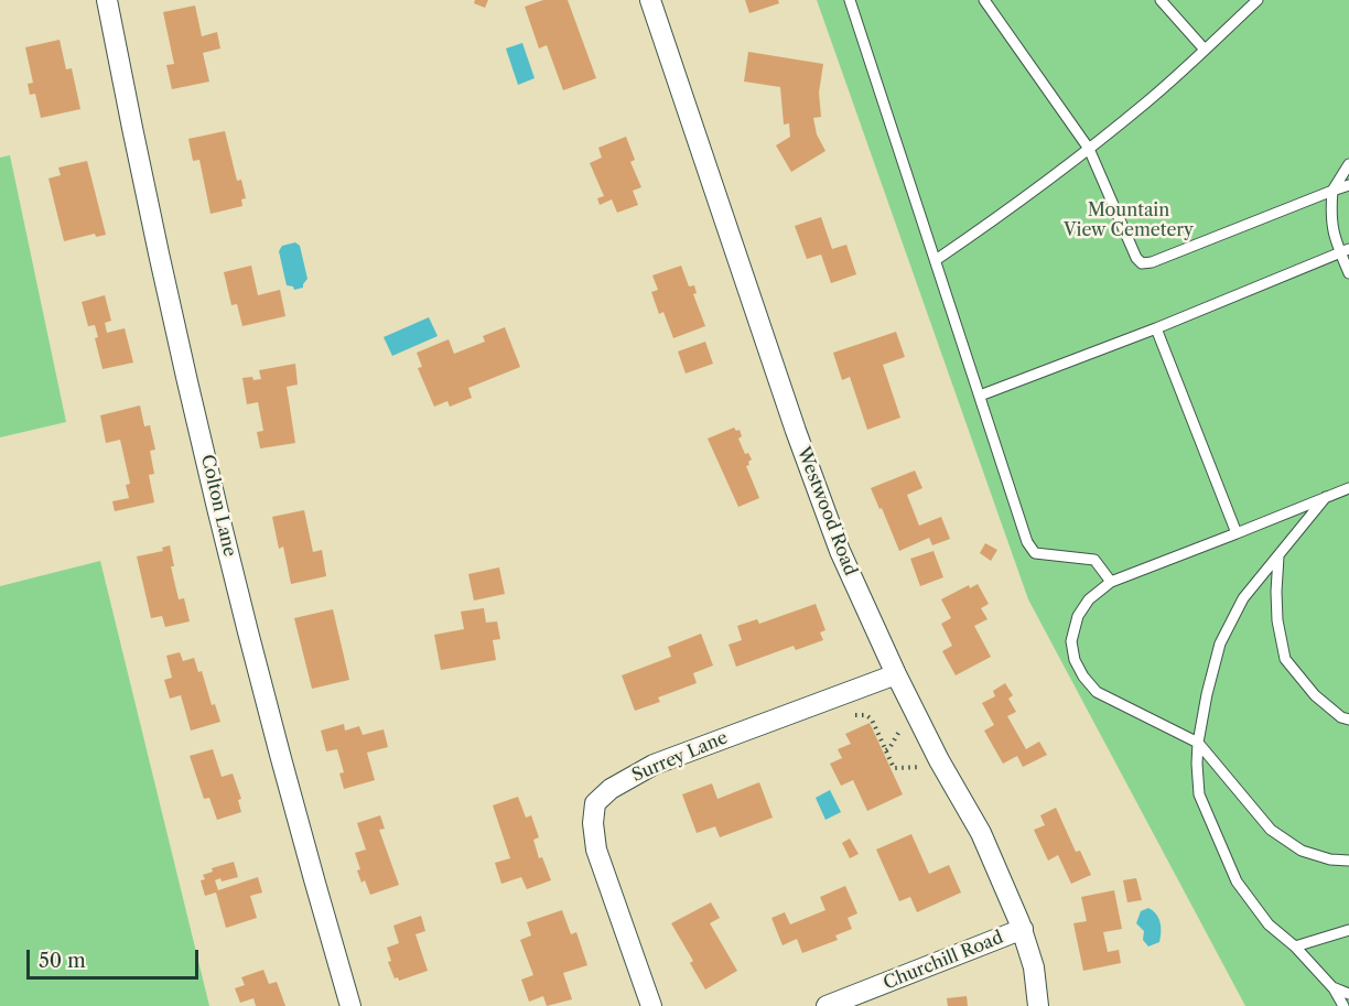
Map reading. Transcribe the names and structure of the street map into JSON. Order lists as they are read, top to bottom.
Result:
{
  "streets": {
    "street": [
      "Colton Lane",
      "Westwood Road",
      "Surrey Lane",
      "Churchill Road"
    ]
  },
  "crossings": [
    ["Westwood Road", "Surrey Lane"],
    ["Westwood Road", "Churchill Road"]
  ],
  "parks": ["Mountain View Cemetery"],
  "scale_bar": "50 m"
}
